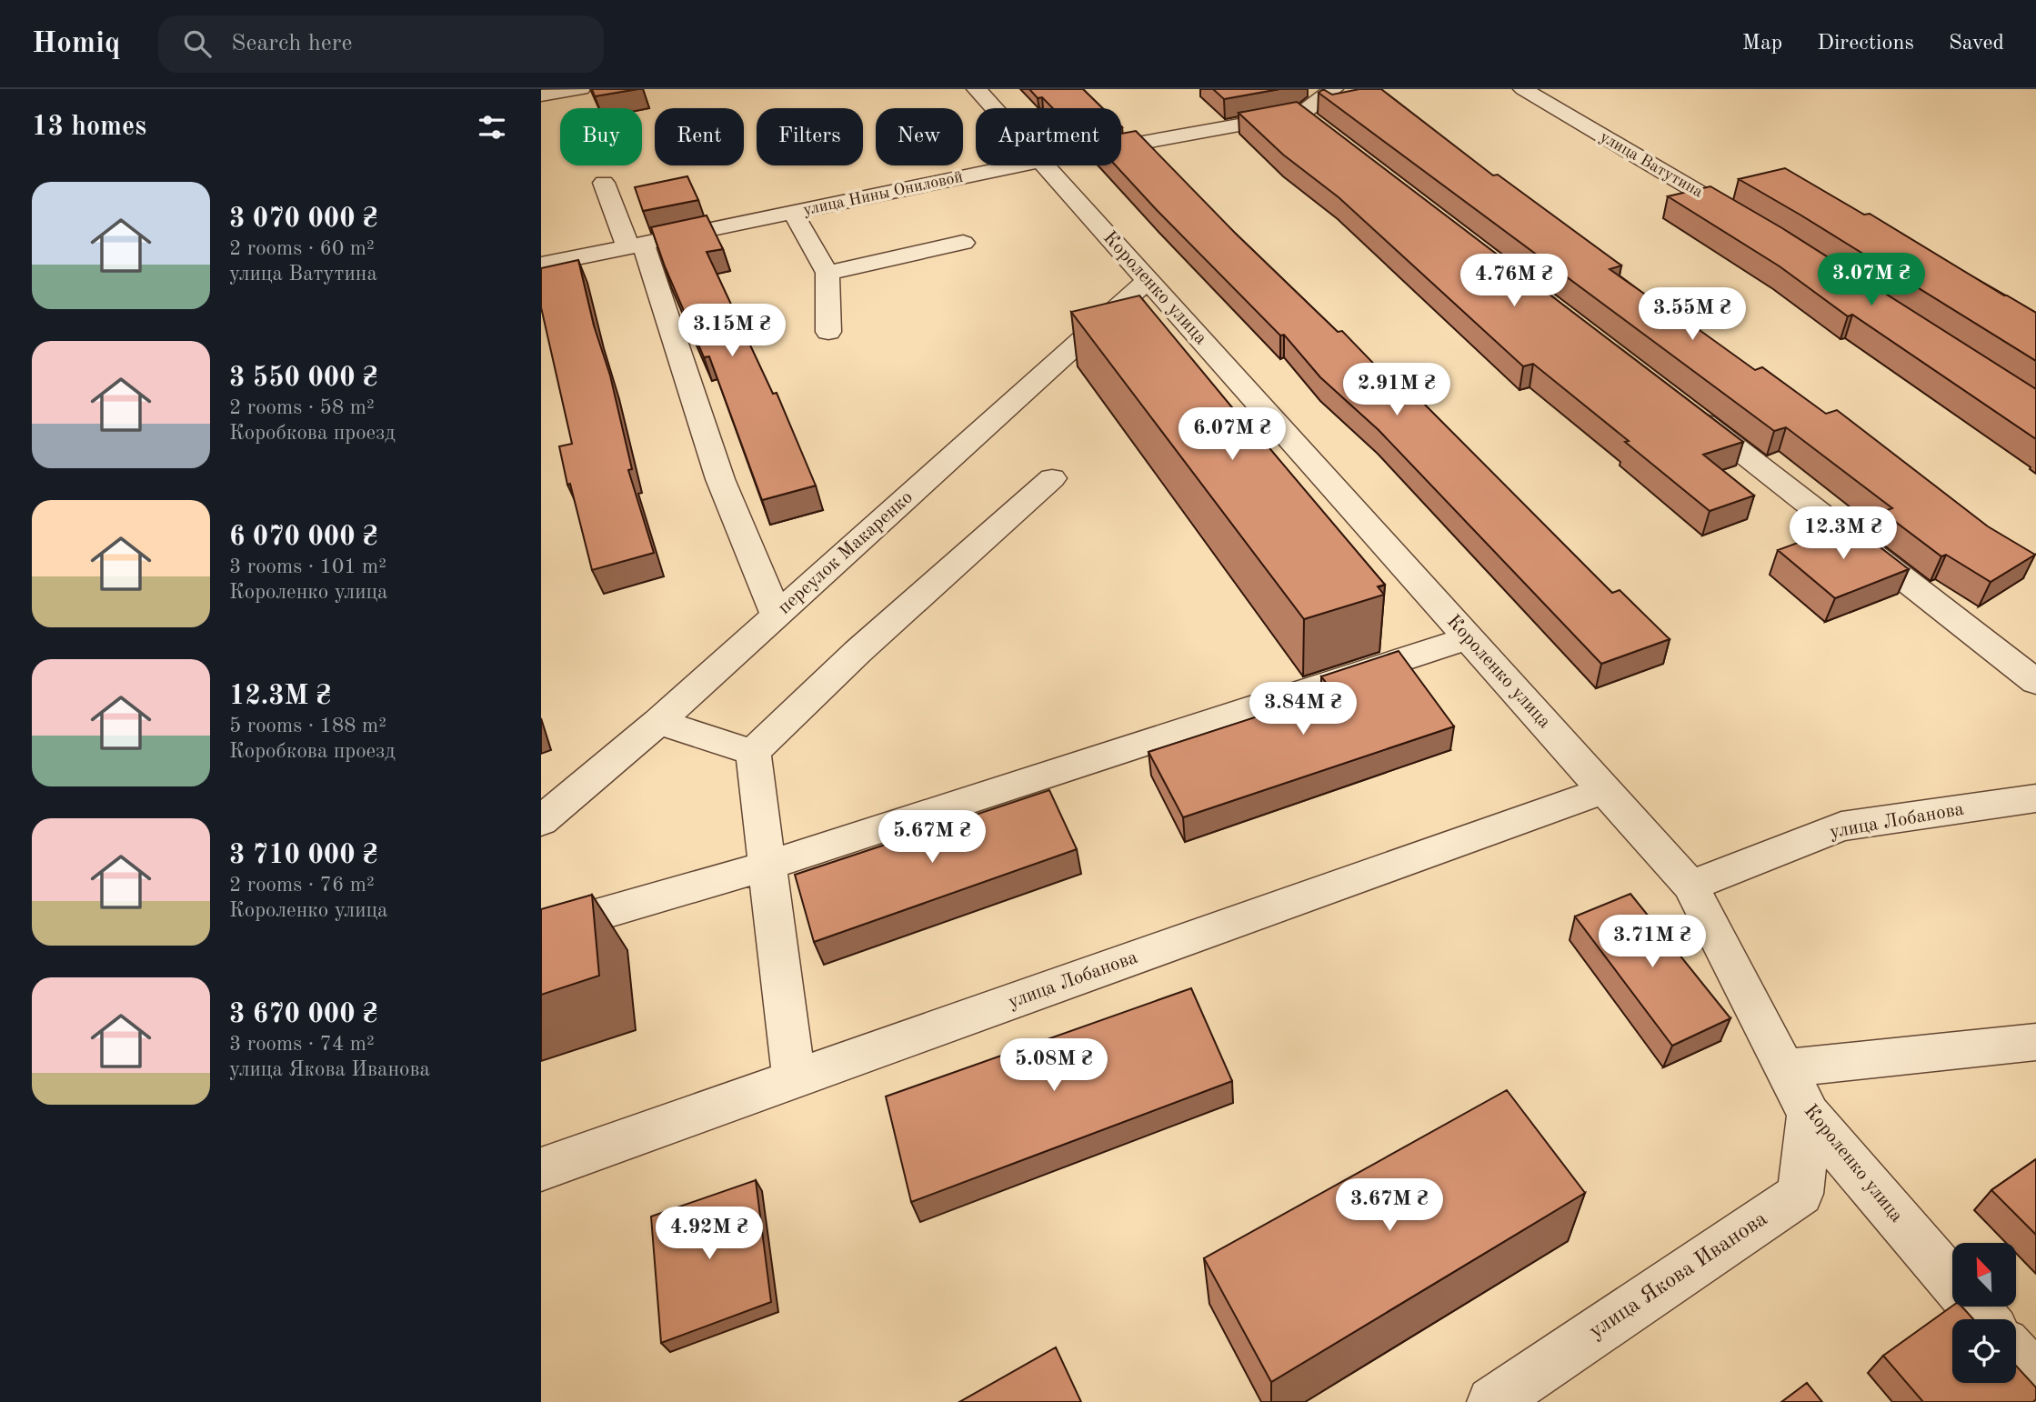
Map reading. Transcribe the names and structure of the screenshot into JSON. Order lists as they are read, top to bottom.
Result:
{
  "streets": {
    "street": [
      "улица Ватутина",
      "улица Нины Ониловой",
      "Короленко улица",
      "переулок Макаренко",
      "улица Лобанова",
      "улица Якова Иванова"
    ]
  },
  "crossings": [
    ["Короленко улица", "переулок Макаренко"],
    ["Короленко улица", "улица Лобанова"],
    ["Короленко улица", "улица Якова Иванова"]
  ],
  "north": "top left",
  "page": {
    "header": "Homiq",
    "search": "Search here",
    "nav": ["Map", "Directions", "Saved"],
    "heading": "13 homes",
    "chip": [
      "Buy",
      "Rent",
      "Filters",
      "New",
      "Apartment"
    ],
    "list": [
      {
        "name": "3 070 000 ₴",
        "note": "2 rooms · 60 m² · улица Ватутина"
      },
      {
        "name": "3 550 000 ₴",
        "note": "2 rooms · 58 m² · Коробкова проезд"
      },
      {
        "name": "6 070 000 ₴",
        "note": "3 rooms · 101 m² · Короленко улица"
      },
      {
        "name": "12.3M ₴",
        "note": "5 rooms · 188 m² · Коробкова проезд"
      },
      {
        "name": "3 710 000 ₴",
        "note": "2 rooms · 76 m² · Короленко улица"
      },
      {
        "name": "3 670 000 ₴",
        "note": "3 rooms · 74 m² · улица Якова Иванова"
      }
    ],
    "price": [
      "3.07M ₴",
      "4.76M ₴",
      "3.55M ₴",
      "3.15M ₴",
      "2.91M ₴",
      "6.07M ₴",
      "12.3M ₴",
      "3.84M ₴",
      "5.67M ₴",
      "3.71M ₴",
      "5.08M ₴",
      "3.67M ₴",
      "4.92M ₴"
    ]
  }
}
